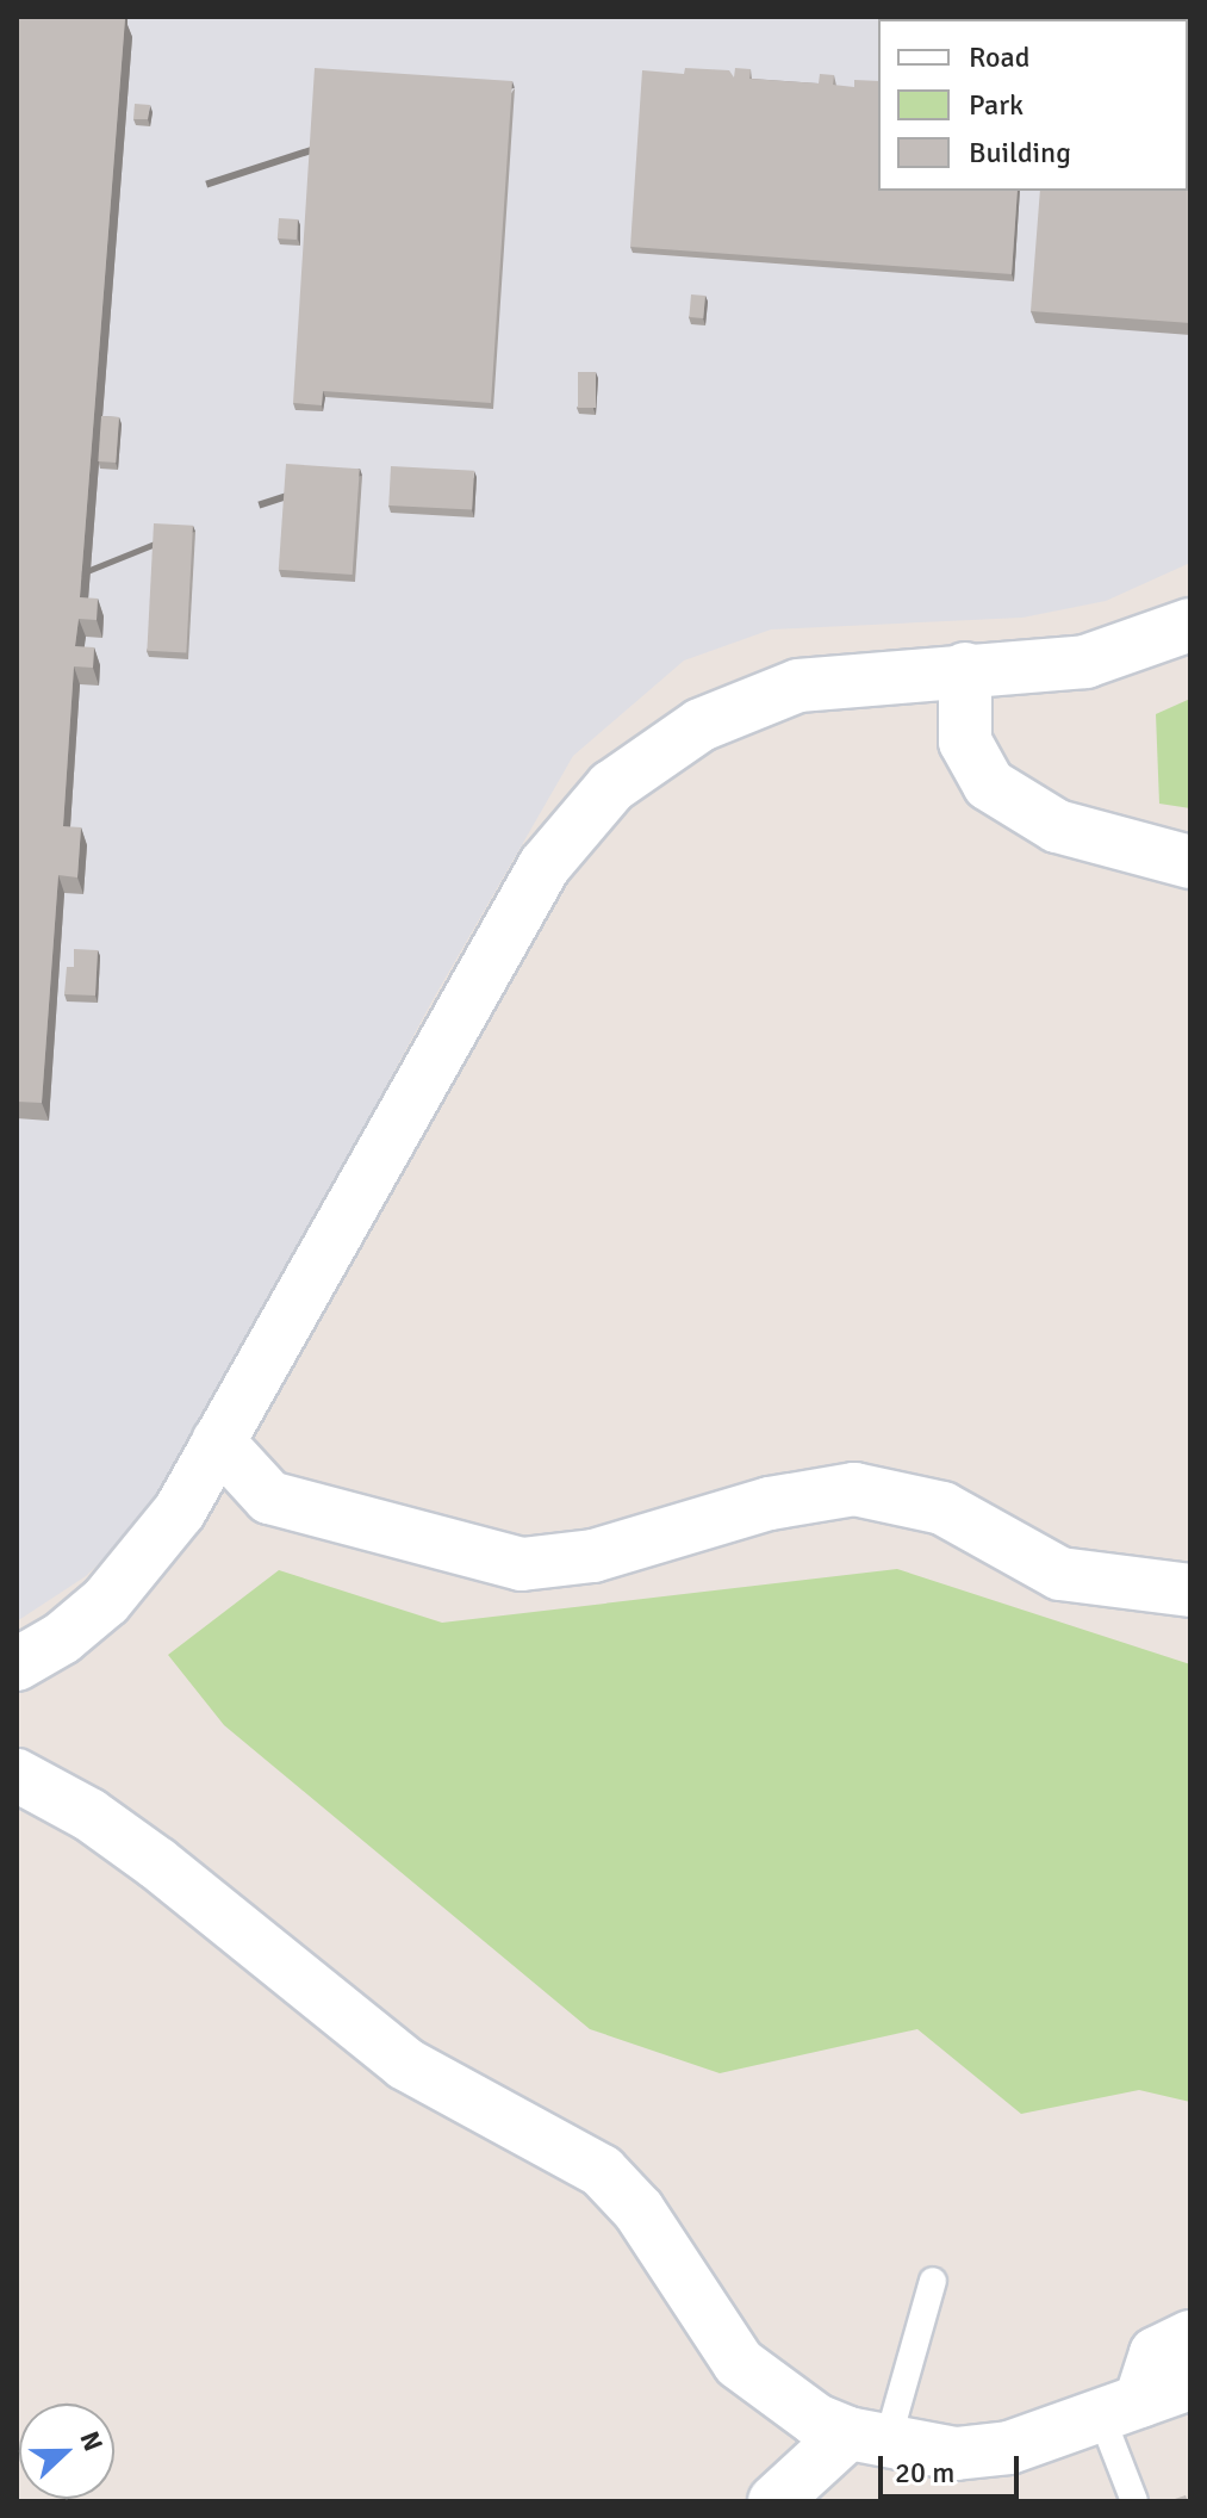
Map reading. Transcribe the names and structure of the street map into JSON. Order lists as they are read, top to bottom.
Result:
{
  "legend": ["Road", "Park", "Building"],
  "scale_bar": "20 m",
  "north": "right"
}
